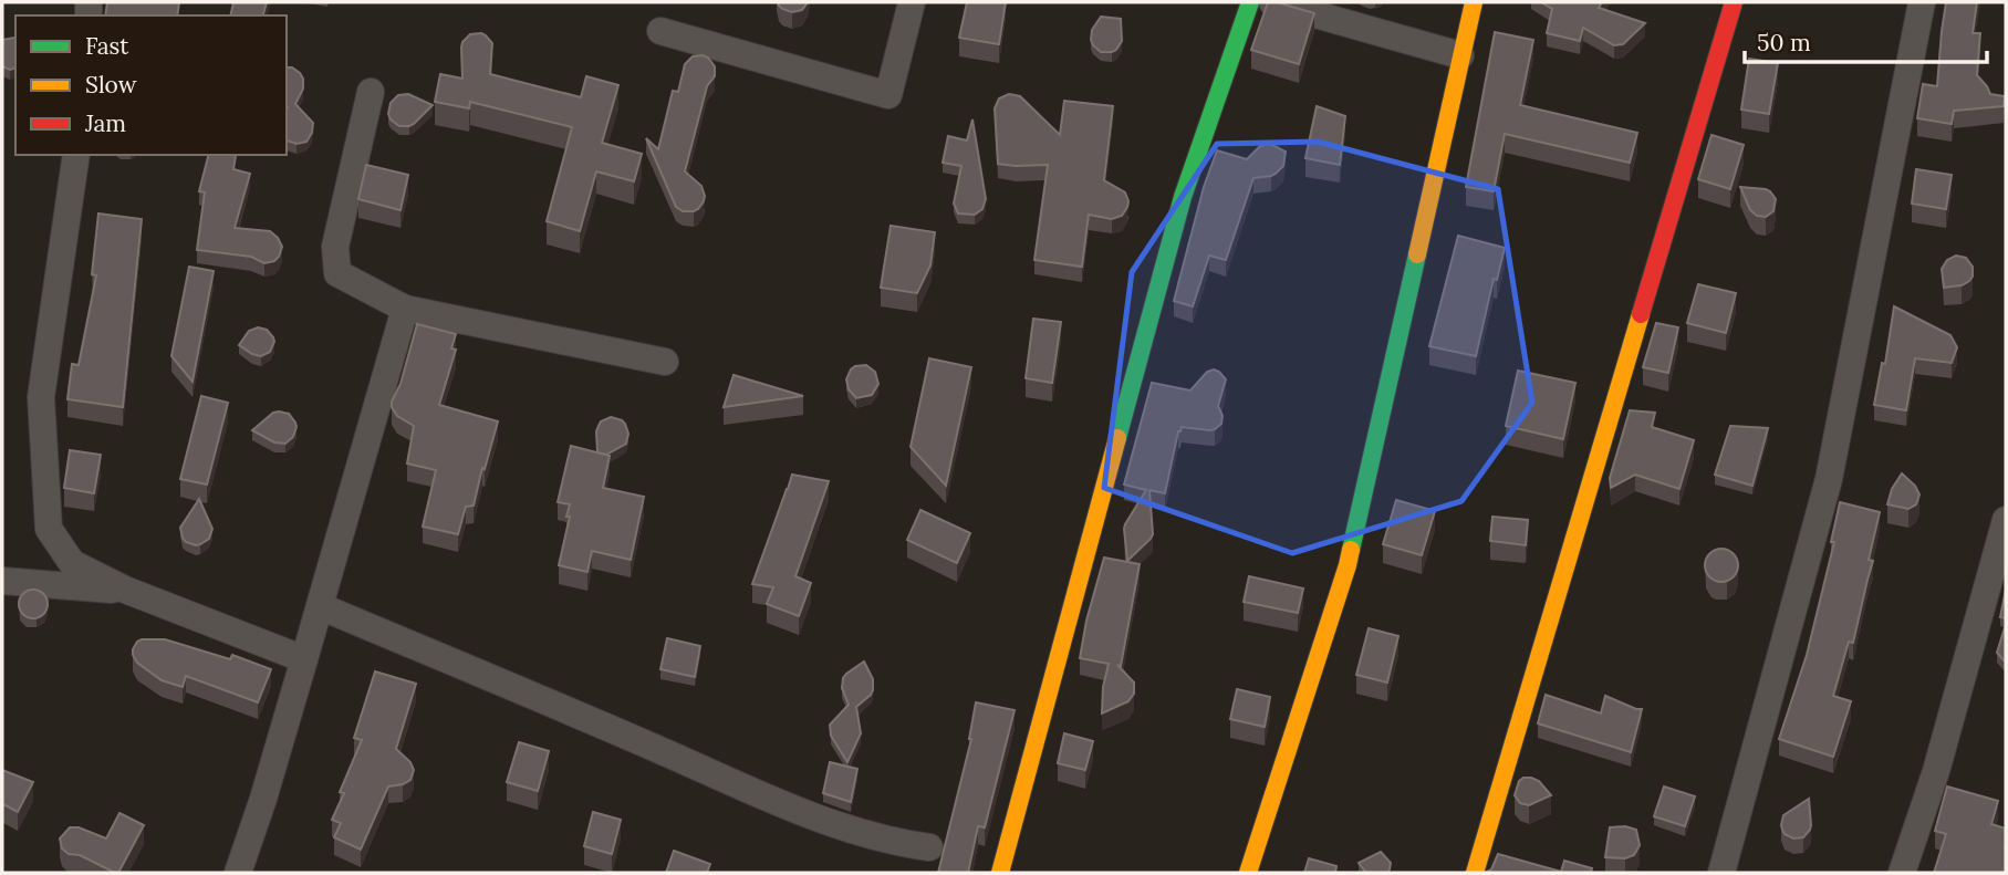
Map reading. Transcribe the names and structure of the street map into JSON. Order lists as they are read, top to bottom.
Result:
{
  "legend": ["Fast", "Slow", "Jam"],
  "scale_bar": "50 m"
}
